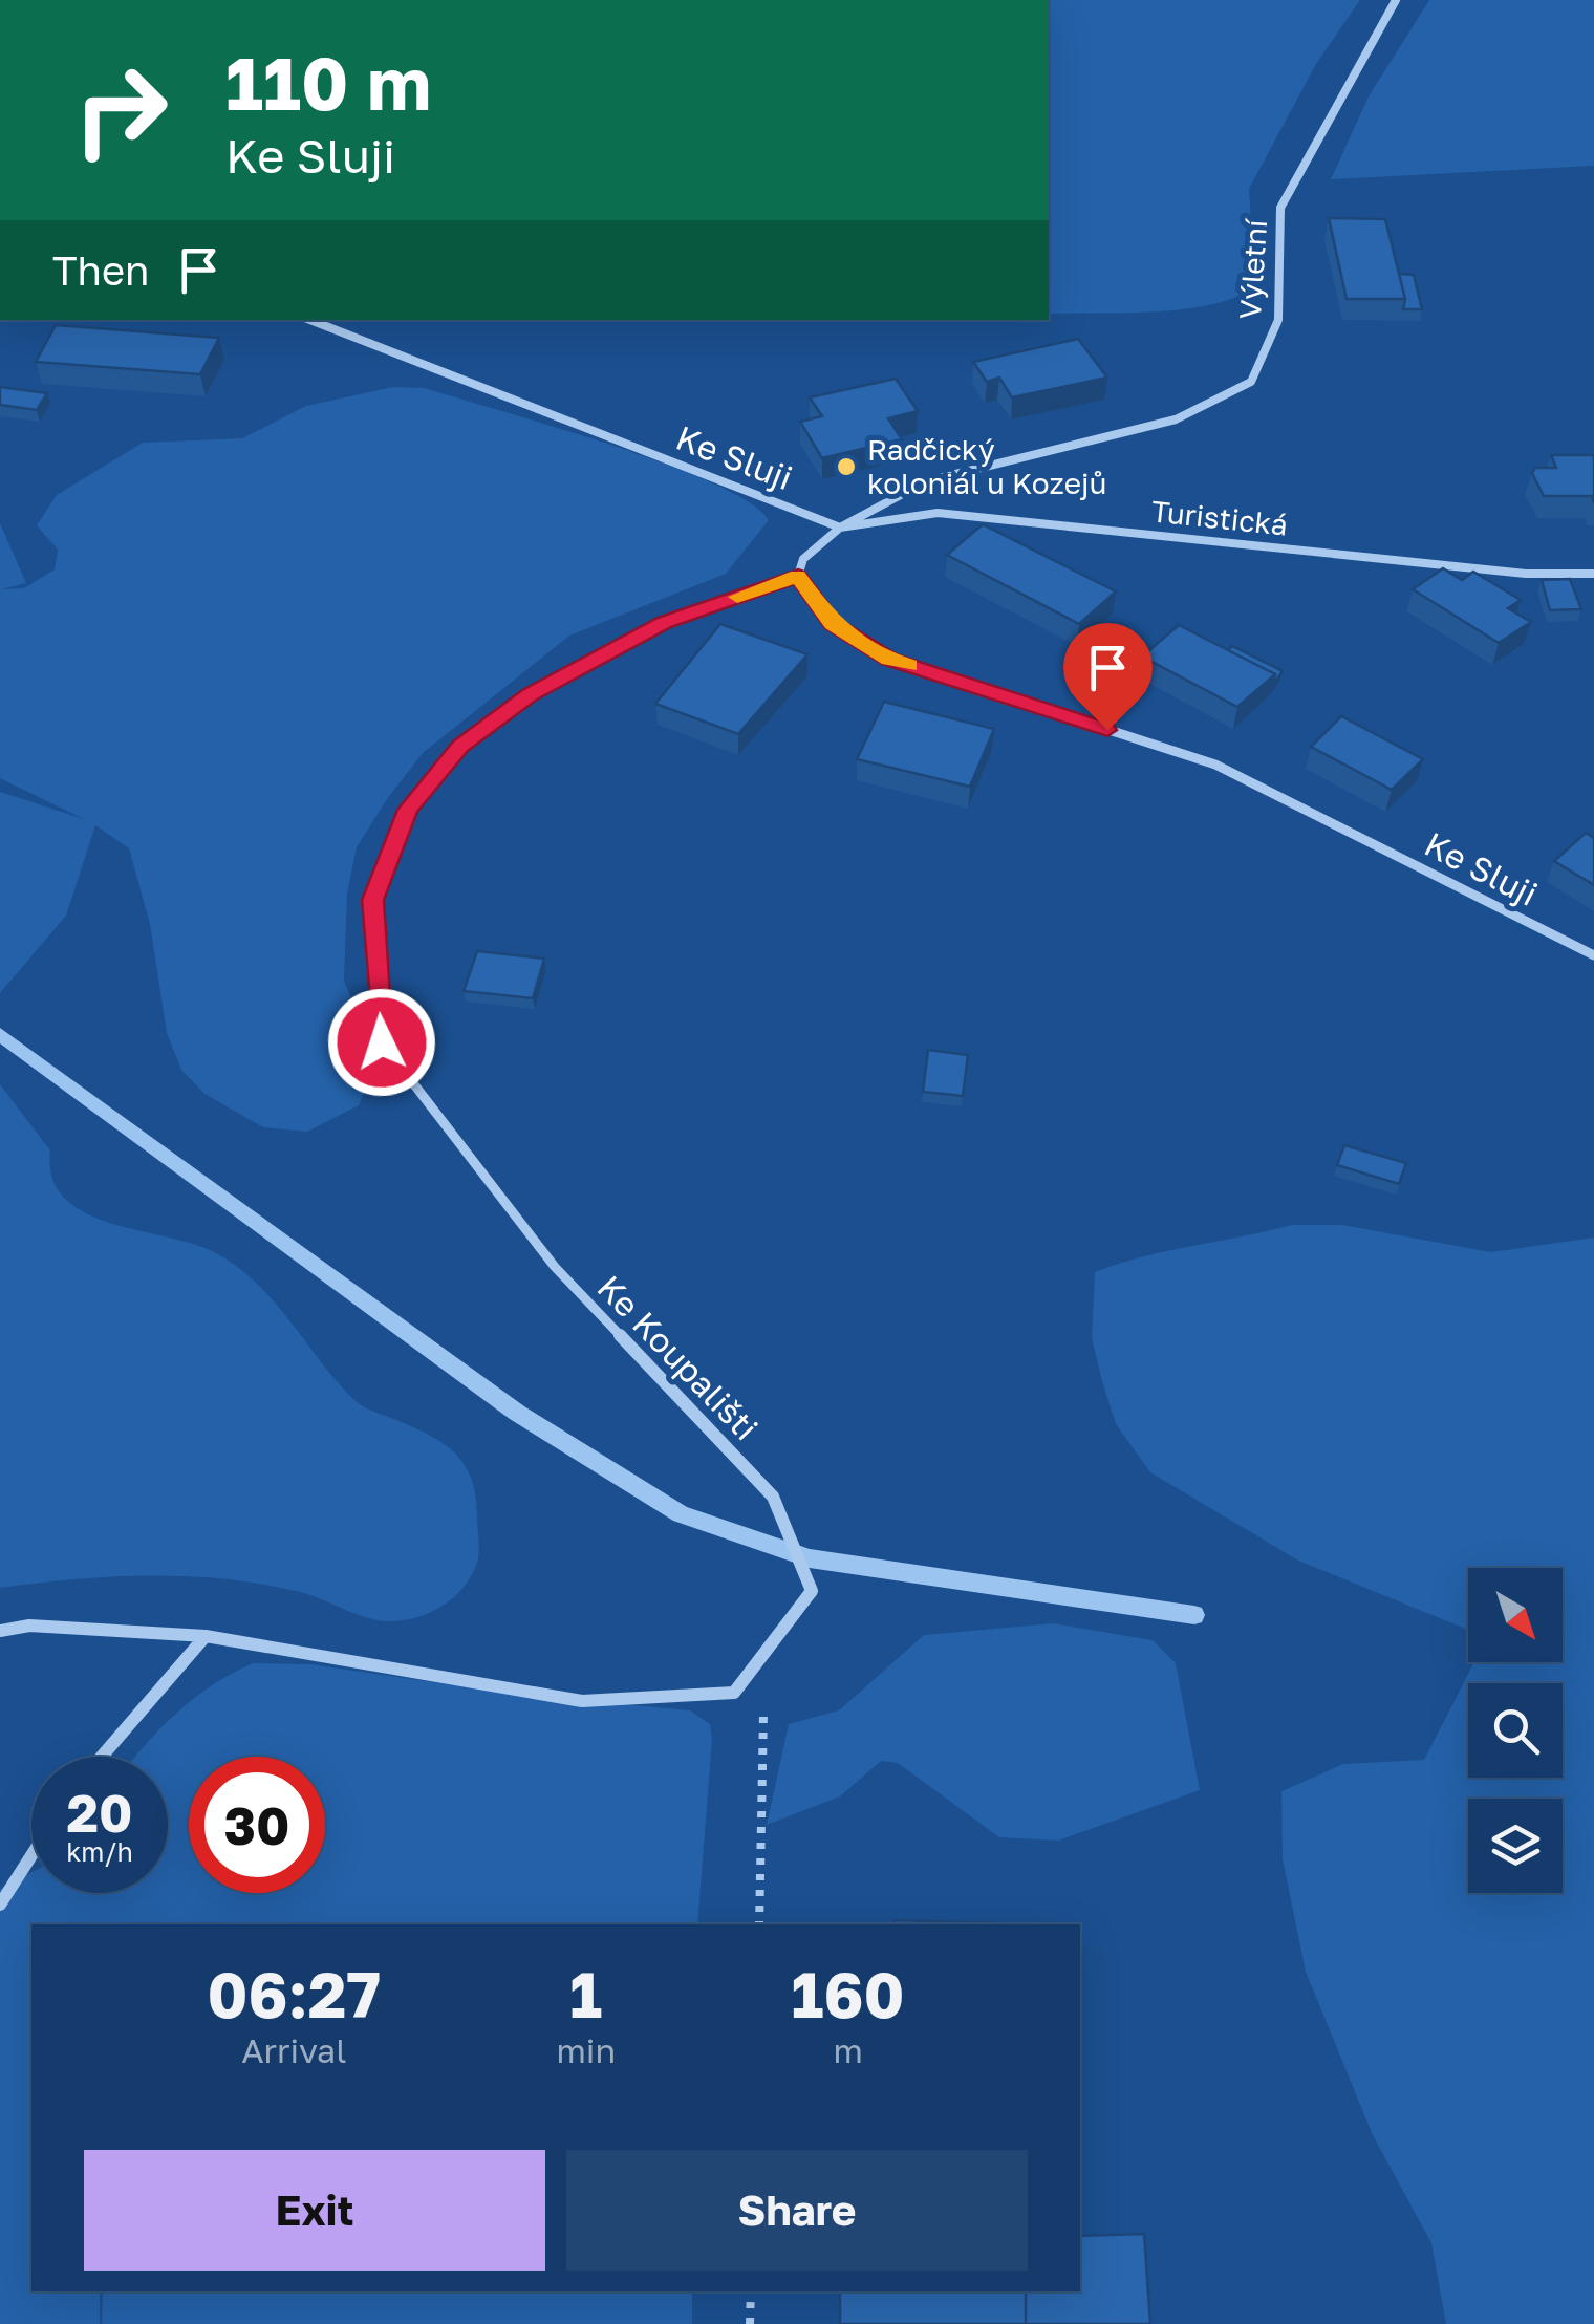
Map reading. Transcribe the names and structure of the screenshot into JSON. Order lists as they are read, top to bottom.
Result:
{
  "streets": {
    "street": [
      "Výletní",
      "Ke Sluji",
      "Turistická",
      "Ke Koupališti"
    ]
  },
  "crossings": [
    ["Výletní", "Ke Sluji"],
    ["Výletní", "Turistická"],
    ["Ke Sluji", "Turistická"],
    ["Ke Sluji", "Ke Koupališti"]
  ],
  "places": ["Radčický koloniál u Kozejů"],
  "north": "bottom right",
  "page": {
    "turn": ["110 m", "Ke Sluji"],
    "then": "Then",
    "speed": "20 km/h",
    "limit": "30",
    "eta": [
      "06:27",
      "Arrival",
      "1",
      "min",
      "160",
      "m"
    ],
    "buttons": ["Exit", "Share"]
  }
}
